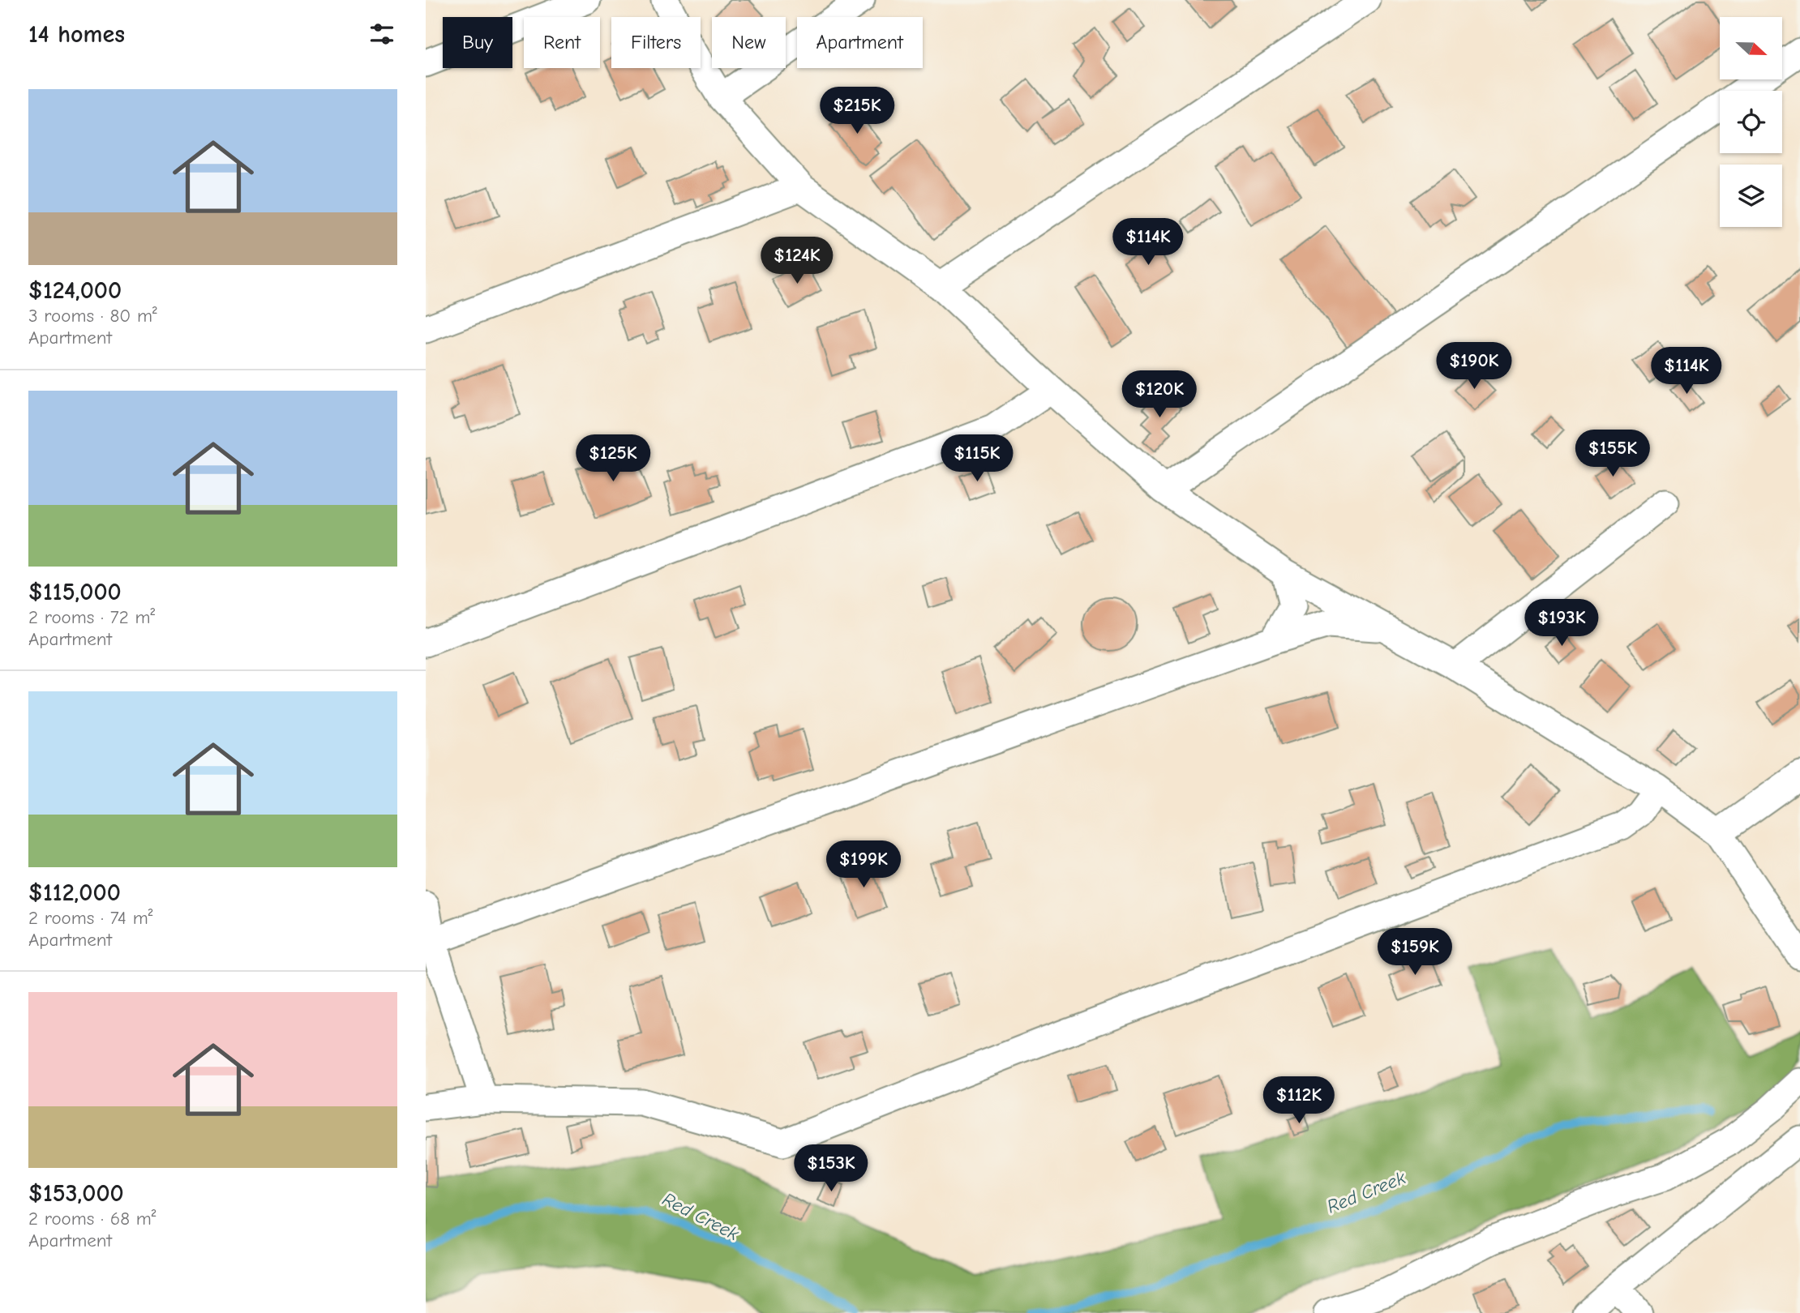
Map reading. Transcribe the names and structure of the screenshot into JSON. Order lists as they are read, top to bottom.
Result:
{
  "water": ["Red Creek"],
  "north": "right",
  "page": {
    "heading": "14 homes",
    "chip": [
      "Buy",
      "Rent",
      "Filters",
      "New",
      "Apartment"
    ],
    "list": [
      {
        "name": "$124,000",
        "note": "3 rooms · 80 m² · Apartment"
      },
      {
        "name": "$115,000",
        "note": "2 rooms · 72 m² · Apartment"
      },
      {
        "name": "$112,000",
        "note": "2 rooms · 74 m² · Apartment"
      },
      {
        "name": "$153,000",
        "note": "2 rooms · 68 m² · Apartment"
      }
    ],
    "price": [
      "$215K",
      "$114K",
      "$124K",
      "$190K",
      "$114K",
      "$120K",
      "$155K",
      "$125K",
      "$115K",
      "$193K",
      "$199K",
      "$159K",
      "$112K",
      "$153K"
    ]
  }
}
